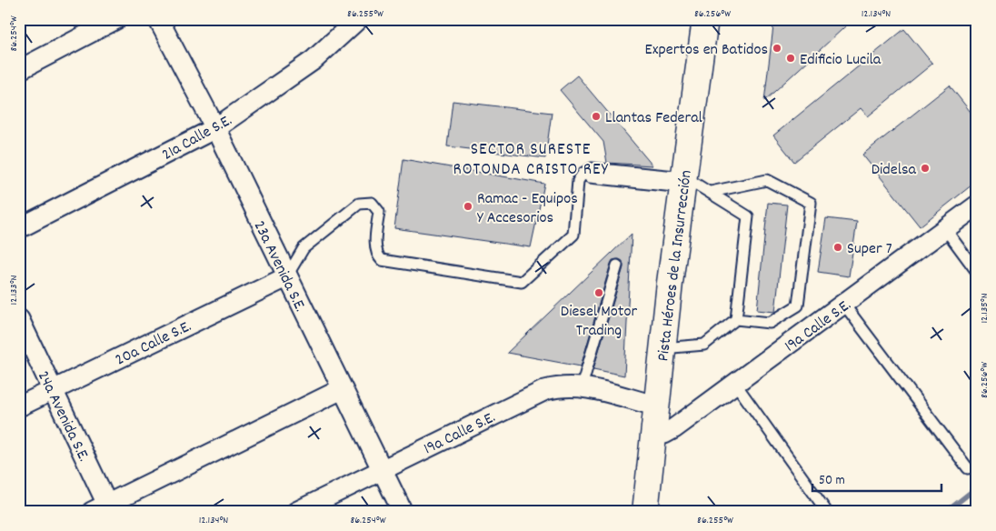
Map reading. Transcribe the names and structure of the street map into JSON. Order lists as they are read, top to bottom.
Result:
{
  "streets": {
    "main road": ["Pista Héroes de la Insurrección"],
    "street": [
      "21a Calle S.E.",
      "23a Avenida S.E.",
      "19a Calle S.E.",
      "20a Calle S.E.",
      "24a Avenida S.E."
    ]
  },
  "crossings": [
    ["21a Calle S.E.", "23a Avenida S.E."],
    ["23a Avenida S.E.", "19a Calle S.E."],
    ["23a Avenida S.E.", "20a Calle S.E."],
    ["Pista Héroes de la Insurrección", "19a Calle S.E."],
    ["20a Calle S.E.", "24a Avenida S.E."]
  ],
  "districts": ["SECTOR SURESTE ROTONDA CRISTO REY"],
  "places": [
    "Expertos en Batidos",
    "Edificio Lucila",
    "Llantas Federal",
    "Didelsa",
    "Ramac - Equipos Y Accesorios",
    "Super 7",
    "Diesel Motor Trading"
  ],
  "scale_bar": "50 m",
  "coordinates": [
    "86.255°W",
    "86.256°W",
    "12.134°N",
    "86.254°W",
    "12.133°N",
    "12.135°N"
  ]
}
